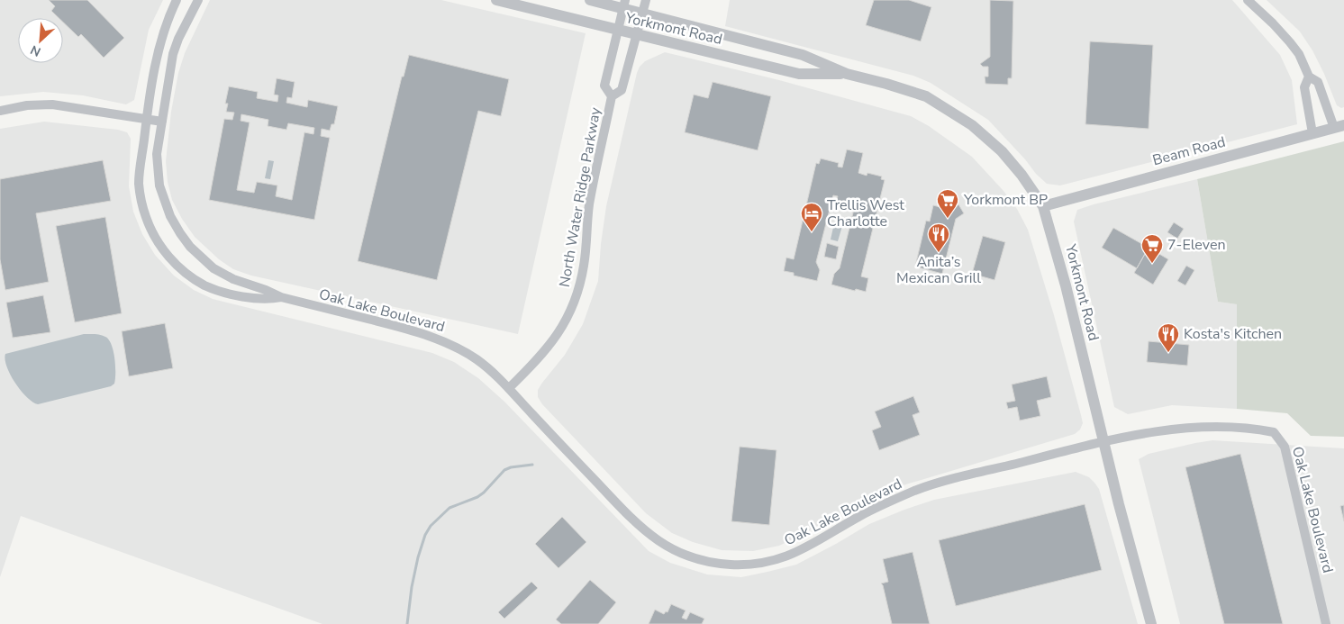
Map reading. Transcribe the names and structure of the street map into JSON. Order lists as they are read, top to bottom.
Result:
{
  "streets": {
    "street": [
      "Yorkmont Road",
      "Beam Road",
      "North Water Ridge Parkway",
      "Oak Lake Boulevard"
    ]
  },
  "crossings": [
    ["Yorkmont Road", "Beam Road"],
    ["Yorkmont Road", "North Water Ridge Parkway"],
    ["Yorkmont Road", "Oak Lake Boulevard"],
    ["North Water Ridge Parkway", "Oak Lake Boulevard"]
  ],
  "places": {
    "supermarket": ["Yorkmont BP", "7-Eleven"],
    "hotel": ["Trellis West Charlotte"],
    "restaurant": ["Anita’s Mexican Grill", "Kosta's Kitchen"]
  },
  "north": "bottom left"
}
